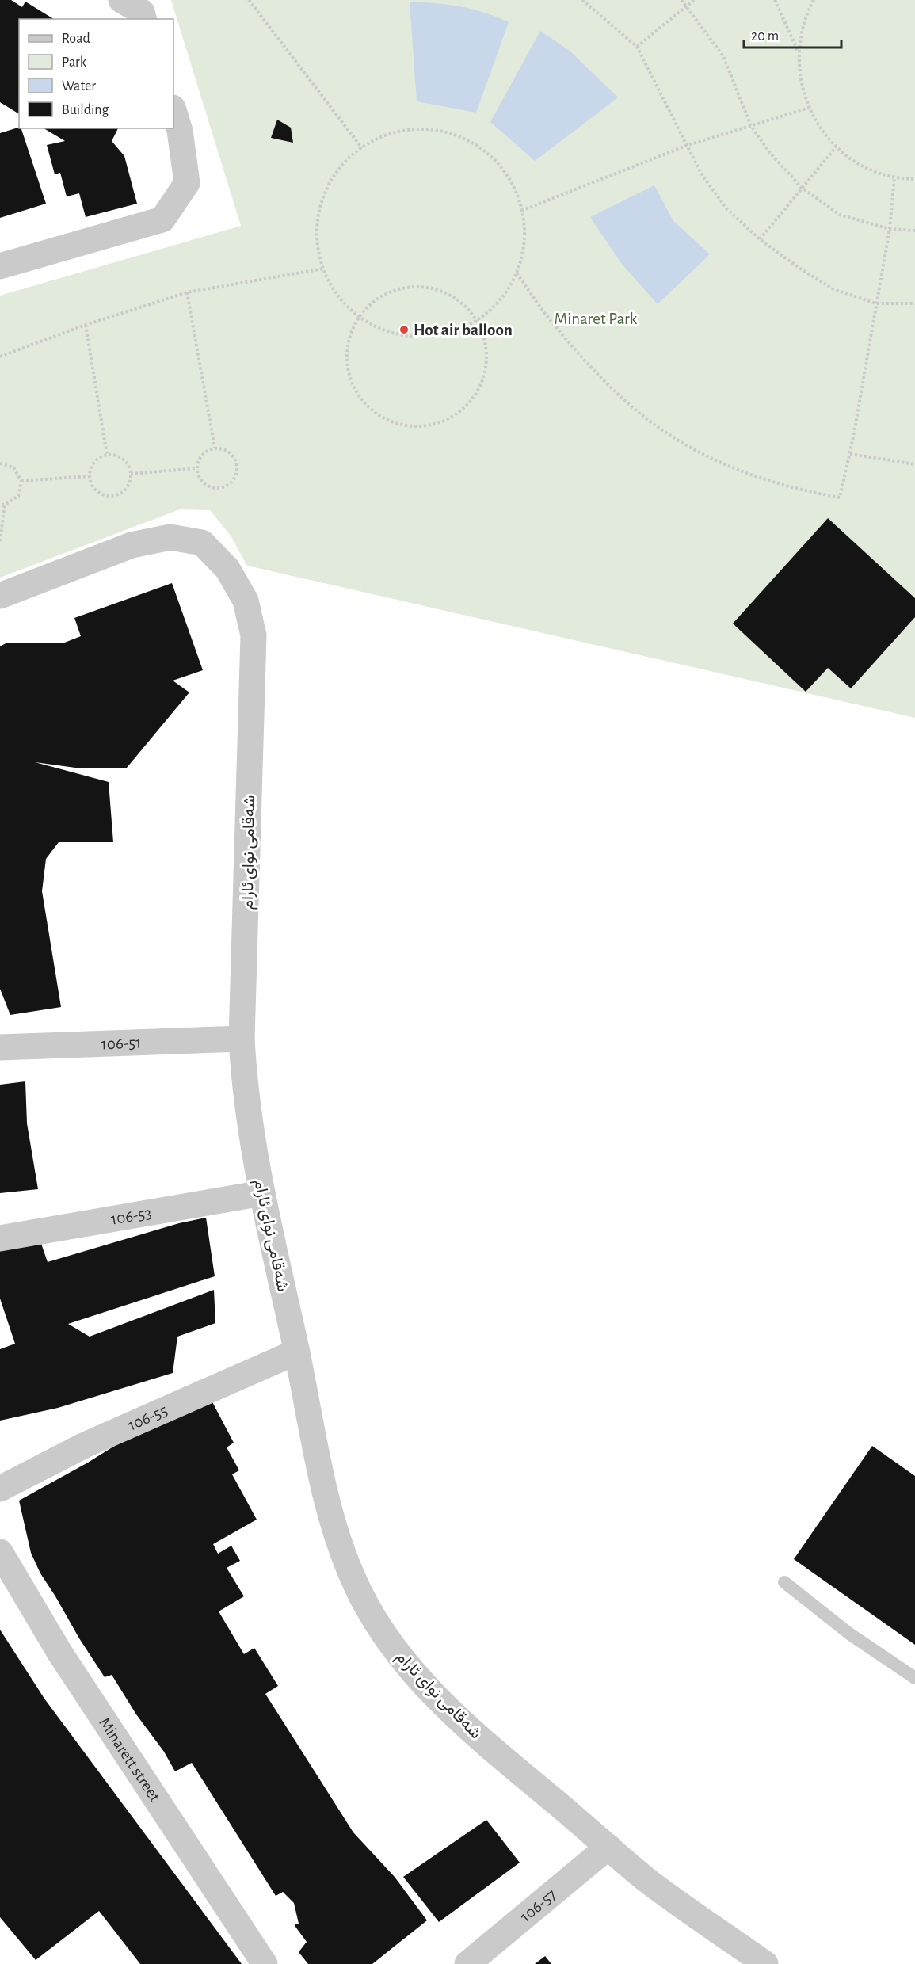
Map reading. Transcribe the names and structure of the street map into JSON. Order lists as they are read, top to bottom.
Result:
{
  "streets": {
    "street": [
      "شەقامی نوای ئارام",
      "106-51",
      "106-53",
      "106-55",
      "Minarett street",
      "106-57"
    ]
  },
  "crossings": [
    ["شەقامی نوای ئارام", "106-51"],
    ["شەقامی نوای ئارام", "106-53"],
    ["شەقامی نوای ئارام", "106-55"],
    ["شەقامی نوای ئارام", "106-57"]
  ],
  "parks": ["Minaret Park"],
  "places": ["Hot air balloon"],
  "legend": [
    "Road",
    "Park",
    "Water",
    "Building"
  ],
  "scale_bar": "20 m"
}
